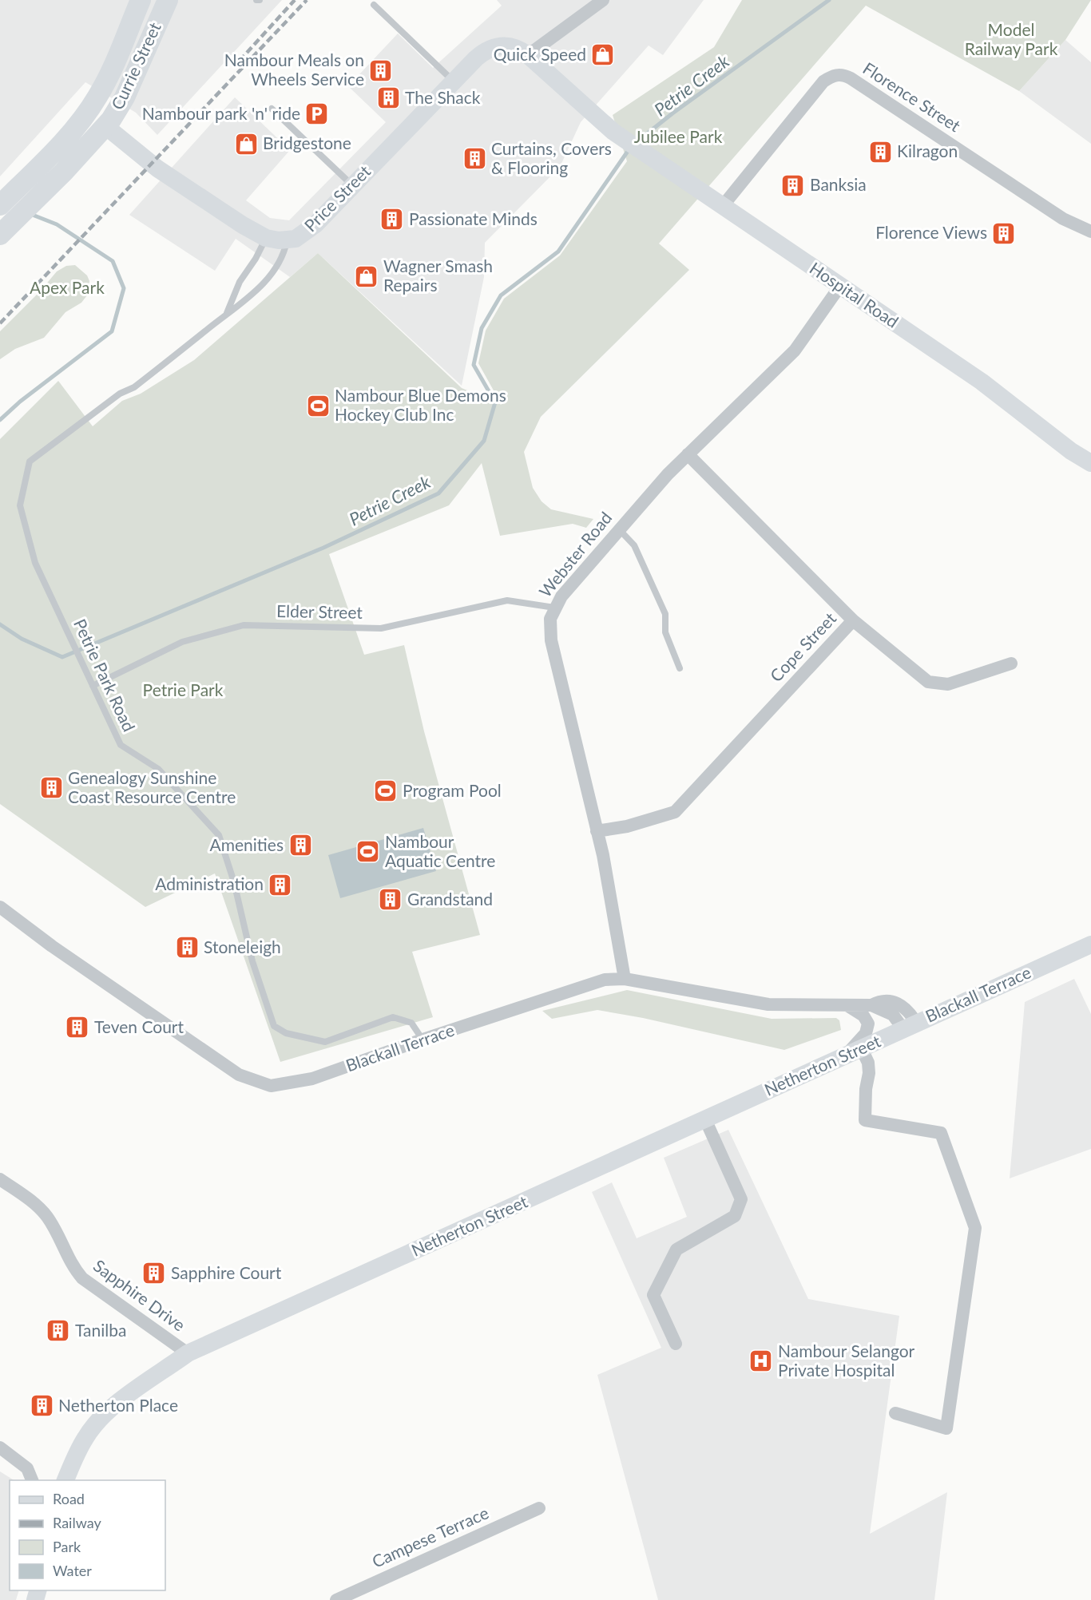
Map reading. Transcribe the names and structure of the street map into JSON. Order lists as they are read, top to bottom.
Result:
{
  "streets": {
    "main road": ["Currie Street"],
    "street": [
      "Florence Street",
      "Price Street",
      "Hospital Road",
      "Webster Road",
      "Cope Street",
      "Blackall Terrace",
      "Netherton Street",
      "Sapphire Drive",
      "Campese Terrace"
    ],
    "lane": ["Elder Street", "Petrie Park Road"]
  },
  "crossings": [
    ["Currie Street", "Price Street"],
    ["Florence Street", "Hospital Road"],
    ["Price Street", "Hospital Road"],
    ["Price Street", "Petrie Park Road"],
    ["Hospital Road", "Webster Road"],
    ["Webster Road", "Elder Street"],
    ["Webster Road", "Cope Street"],
    ["Webster Road", "Blackall Terrace"],
    ["Elder Street", "Petrie Park Road"],
    ["Petrie Park Road", "Blackall Terrace"],
    ["Blackall Terrace", "Netherton Street"],
    ["Netherton Street", "Sapphire Drive"]
  ],
  "water": ["Petrie Creek"],
  "parks": [
    "Model Railway Park",
    "Jubilee Park",
    "Apex Park",
    "Petrie Park"
  ],
  "places": {
    "shop": ["Quick Speed", "Bridgestone", "Wagner Smash Repairs"],
    "building": [
      "Nambour Meals on Wheels Service",
      "The Shack",
      "Kilragon",
      "Curtains, Covers & Flooring",
      "Banksia",
      "Passionate Minds",
      "Florence Views",
      "Genealogy Sunshine Coast Resource Centre",
      "Amenities",
      "Administration",
      "Grandstand",
      "Stoneleigh",
      "Teven Court",
      "Sapphire Court",
      "Tanilba",
      "Netherton Place"
    ],
    "parking": ["Nambour park 'n' ride"],
    "sports": ["Nambour Blue Demons Hockey Club Inc", "Program Pool", "Nambour Aquatic Centre"],
    "hospital": ["Nambour Selangor Private Hospital"]
  },
  "legend": [
    "Road",
    "Railway",
    "Park",
    "Water"
  ]
}
